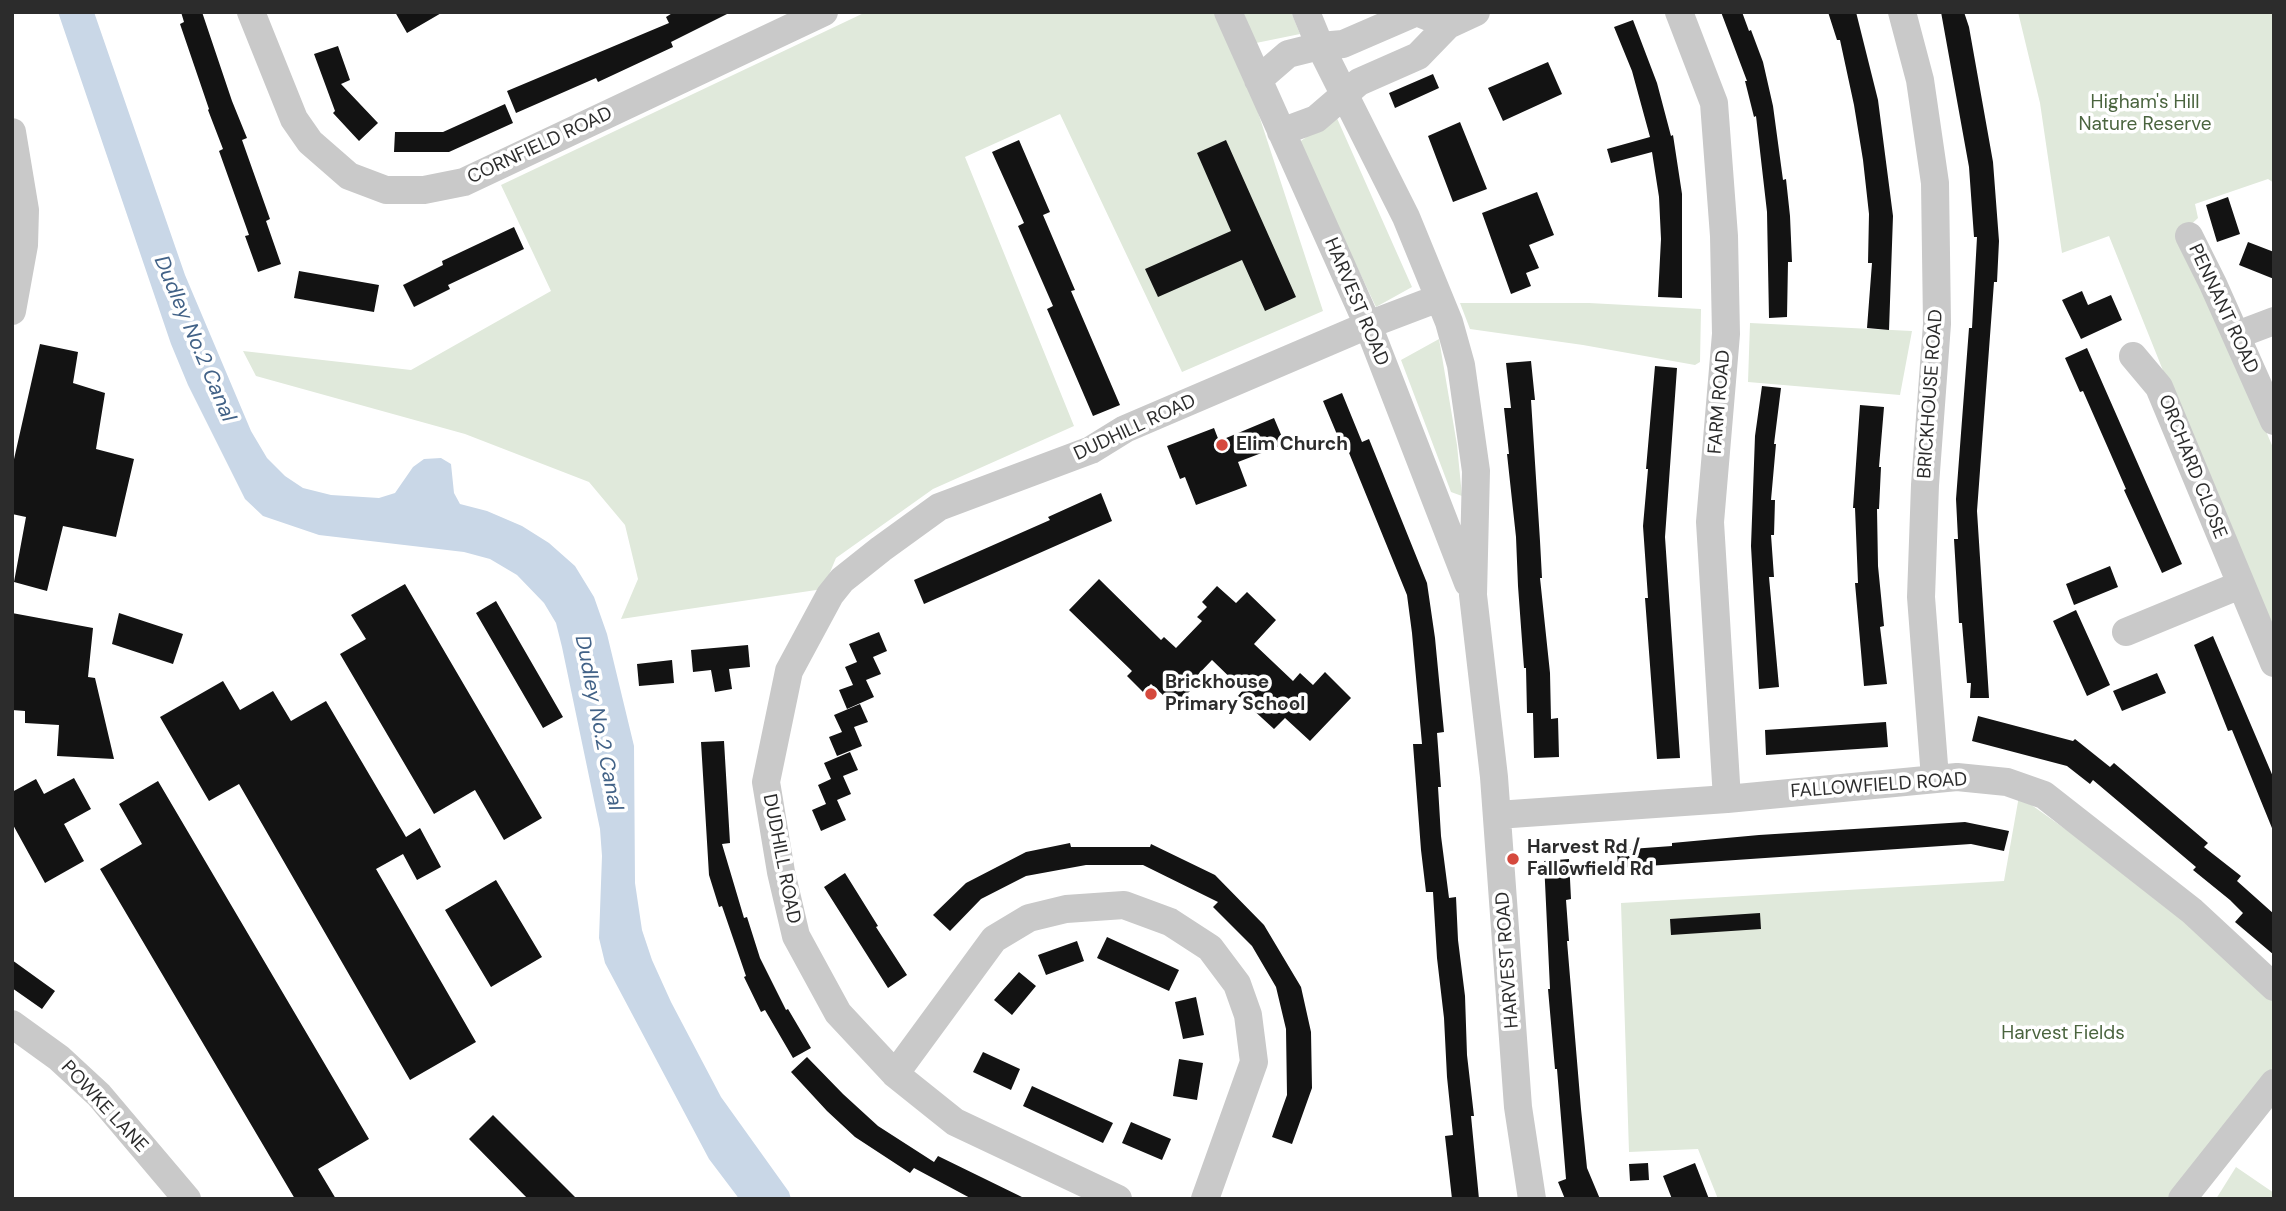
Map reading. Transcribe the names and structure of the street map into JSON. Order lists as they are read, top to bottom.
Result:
{
  "streets": {
    "street": [
      "CORNFIELD ROAD",
      "HARVEST ROAD",
      "PENNANT ROAD",
      "BRICKHOUSE ROAD",
      "FARM ROAD",
      "DUDHILL ROAD",
      "ORCHARD CLOSE",
      "FALLOWFIELD ROAD",
      "POWKE LANE"
    ]
  },
  "crossings": [
    ["HARVEST ROAD", "DUDHILL ROAD"],
    ["HARVEST ROAD", "FALLOWFIELD ROAD"],
    ["BRICKHOUSE ROAD", "FALLOWFIELD ROAD"],
    ["FARM ROAD", "FALLOWFIELD ROAD"]
  ],
  "water": ["Dudley No.2 Canal"],
  "parks": ["Higham's Hill Nature Reserve", "Harvest Fields"],
  "places": ["Elim Church", "Brickhouse Primary School", "Harvest Rd / Fallowfield Rd"]
}
